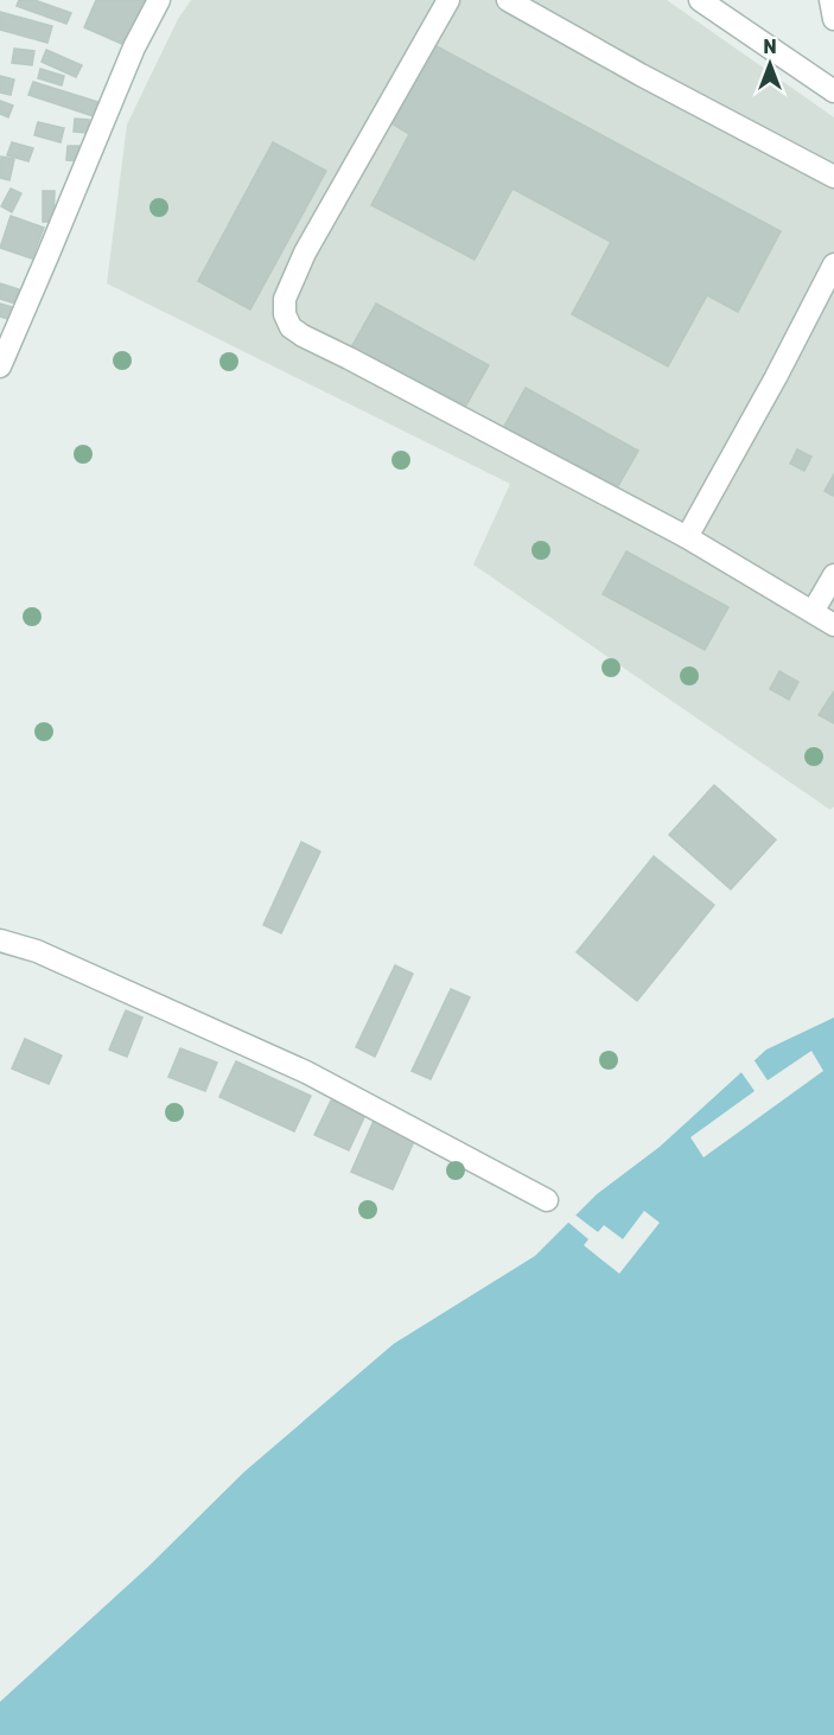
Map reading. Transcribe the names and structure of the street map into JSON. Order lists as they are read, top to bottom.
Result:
{
  "north": "top"
}
